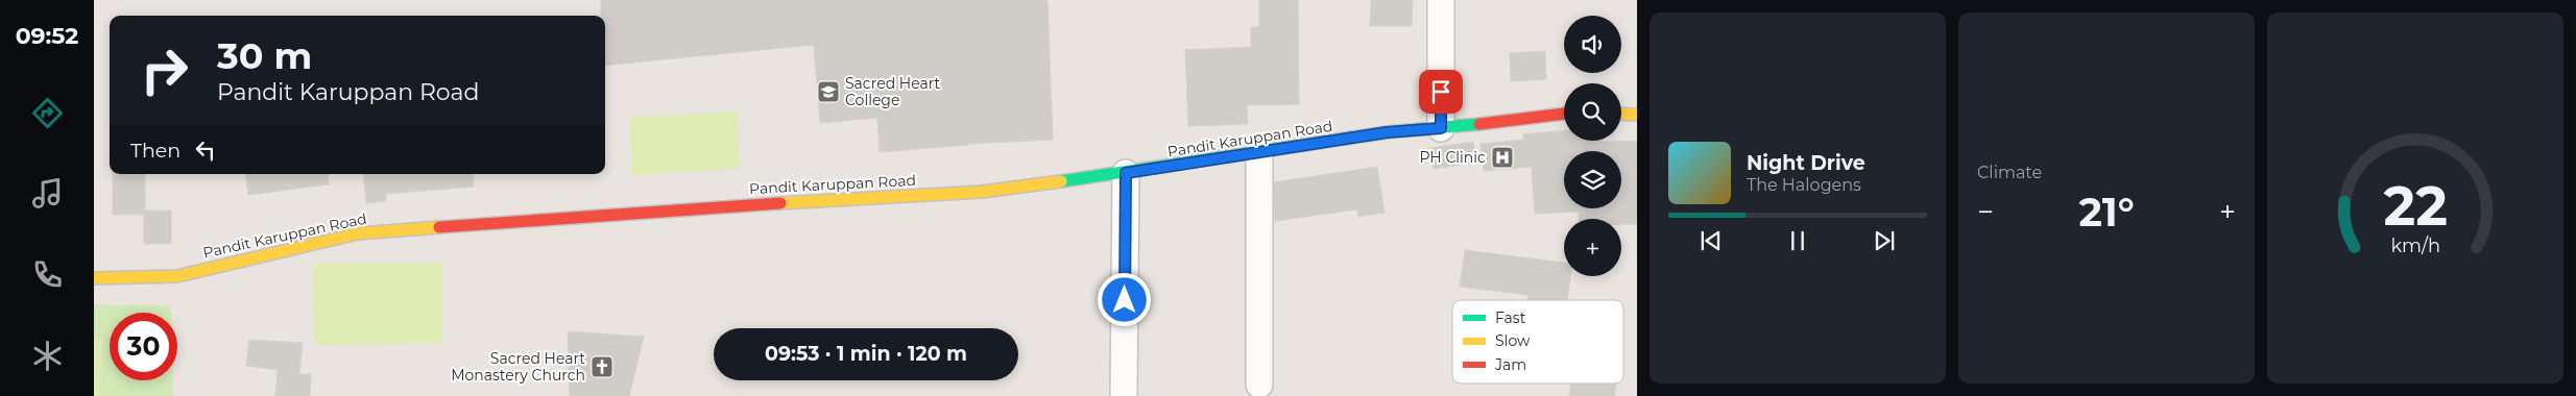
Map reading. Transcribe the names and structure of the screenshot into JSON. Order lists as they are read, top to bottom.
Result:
{
  "streets": {
    "main road": ["Pandit Karuppan Road"]
  },
  "places": {
    "school or university": ["Sacred Heart College"],
    "hospital": ["PH Clinic"],
    "church": ["Sacred Heart Monastery Church"]
  },
  "legend": ["Fast", "Slow", "Jam"],
  "page": {
    "tabs": "09:52",
    "tile": "Climate",
    "map_buttons": "+",
    "turn": ["30 m", "Pandit Karuppan Road"],
    "then": "Then",
    "song": ["Night Drive", "The Halogens"],
    "heat": ["−", "21°", "+"],
    "limit": "30",
    "trip": "09:53 · 1 min · 120 m",
    "gauge": ["22", "km/h"]
  }
}
